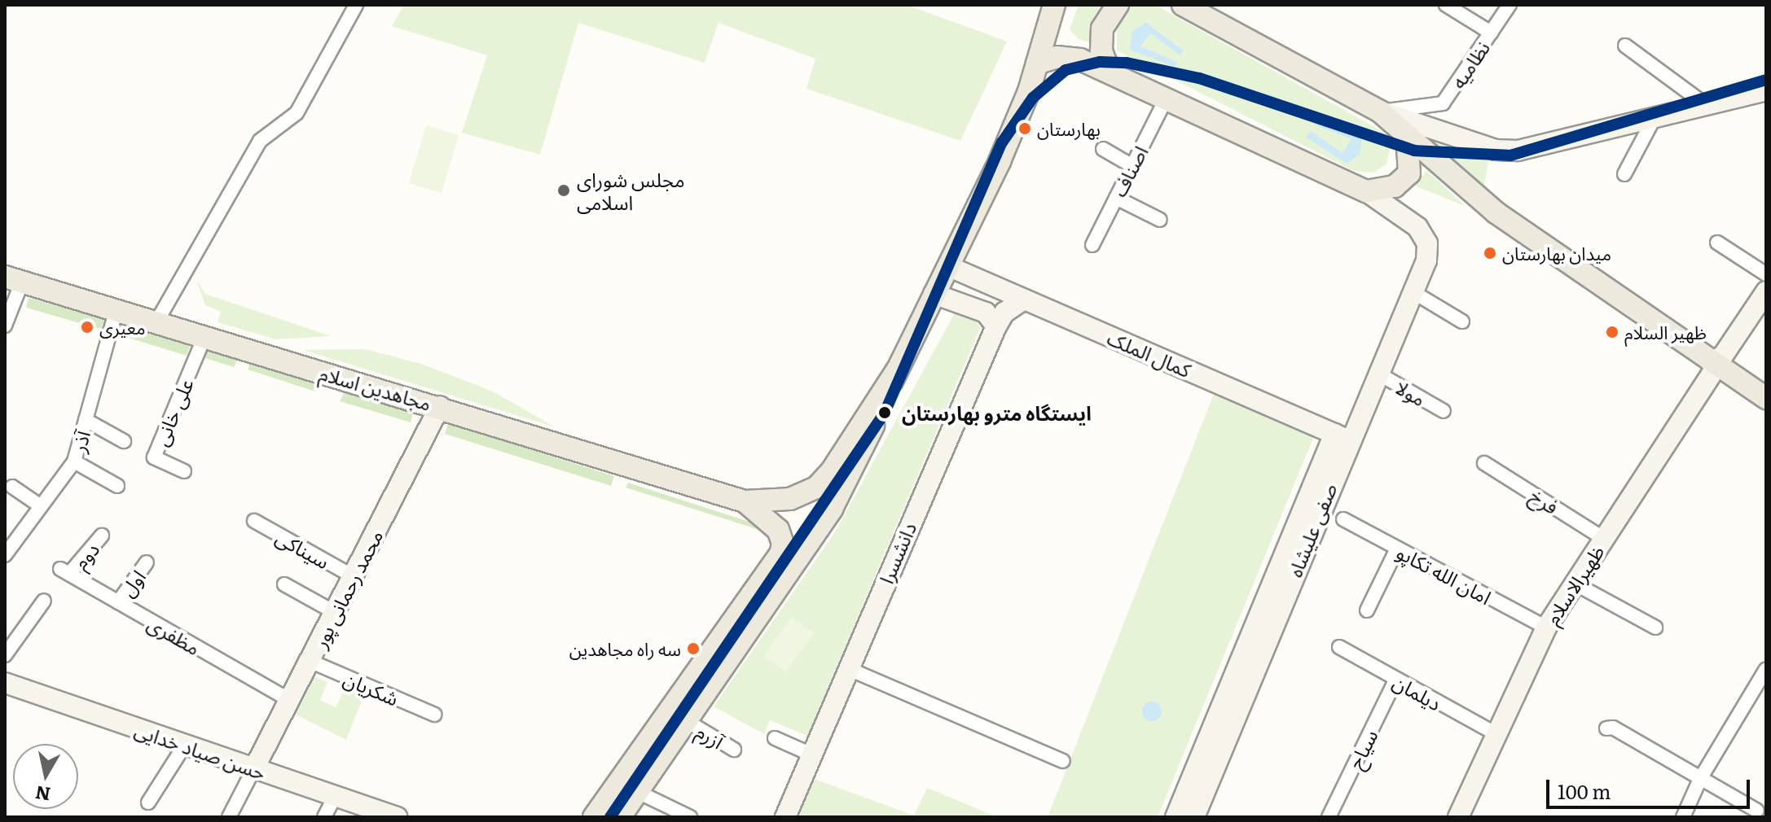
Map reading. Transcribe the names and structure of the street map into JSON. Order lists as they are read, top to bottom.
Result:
{
  "streets": {
    "main road": ["مجاهدین اسلام"],
    "street": [
      "نظامیه",
      "اصناف",
      "کمال الملک",
      "مولا",
      "علی خانی",
      "آذر",
      "فرخ",
      "صفی علیشاه",
      "سیناکی",
      "دانشسرا",
      "دوم",
      "امان الله تکاپو",
      "اول",
      "ظهیرالاسلام",
      "محمد رحمانی پور",
      "مظفری",
      "شکریان",
      "دیلمان",
      "آزرم",
      "سیاح",
      "حسن صیاد خدایی"
    ]
  },
  "crossings": [
    ["کمال الملک", "صفی علیشاه"],
    ["کمال الملک", "دانشسرا"],
    ["مجاهدین اسلام", "علی خانی"],
    ["مجاهدین اسلام", "آذر"],
    ["مجاهدین اسلام", "محمد رحمانی پور"],
    ["مولا", "صفی علیشاه"],
    ["فرخ", "ظهیرالاسلام"],
    ["سیناکی", "محمد رحمانی پور"],
    ["دوم", "مظفری"],
    ["امان الله تکاپو", "ظهیرالاسلام"],
    ["اول", "مظفری"],
    ["ظهیرالاسلام", "دیلمان"],
    ["محمد رحمانی پور", "مظفری"],
    ["محمد رحمانی پور", "شکریان"],
    ["محمد رحمانی پور", "حسن صیاد خدایی"],
    ["دیلمان", "سیاح"]
  ],
  "places": [
    "بهارستان",
    "مجلس شورای اسلامی",
    "میدان بهارستان",
    "معیری",
    "ظهیر السلام",
    "ایستگاه مترو بهارستان",
    "سه راه مجاهدین"
  ],
  "scale_bar": "100 m",
  "north": "bottom"
}
